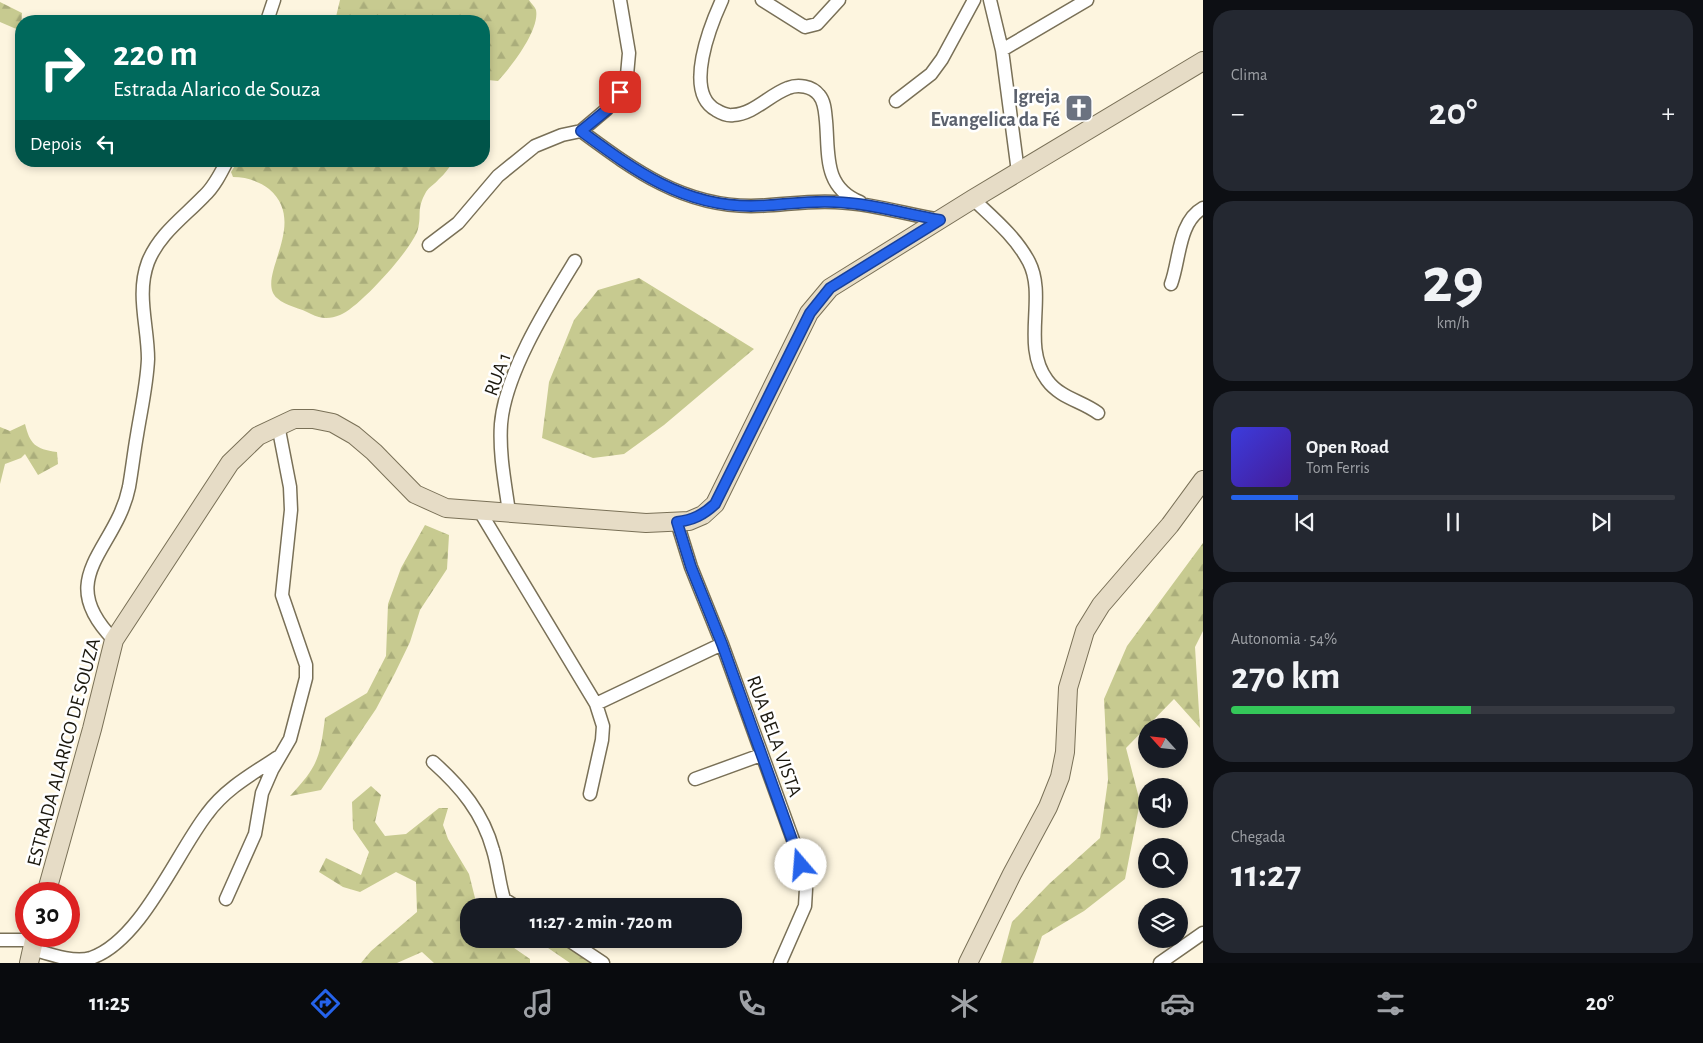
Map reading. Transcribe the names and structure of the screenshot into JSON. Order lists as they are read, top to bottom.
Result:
{
  "streets": {
    "main road": ["ESTRADA ALARICO DE SOUZA"],
    "street": ["RUA 1", "RUA BELA VISTA"]
  },
  "crossings": [
    ["RUA 1", "ESTRADA ALARICO DE SOUZA"],
    ["RUA BELA VISTA", "ESTRADA ALARICO DE SOUZA"]
  ],
  "places": {
    "church": ["Igreja Evangelica da Fé"]
  },
  "north": "top left",
  "page": {
    "tile": [
      "Clima",
      ["29", "km/h"],
      ["Autonomia · 54%", "270 km"],
      ["Chegada", "11:27"]
    ],
    "turn": ["220 m", "Estrada Alarico de Souza"],
    "heat": ["−", "20°", "+"],
    "then": "Depois",
    "song": ["Open Road", "Tom Ferris"],
    "limit": "30",
    "trip": "11:27 · 2 min · 720 m",
    "tabs": ["11:25", "20°"]
  }
}
